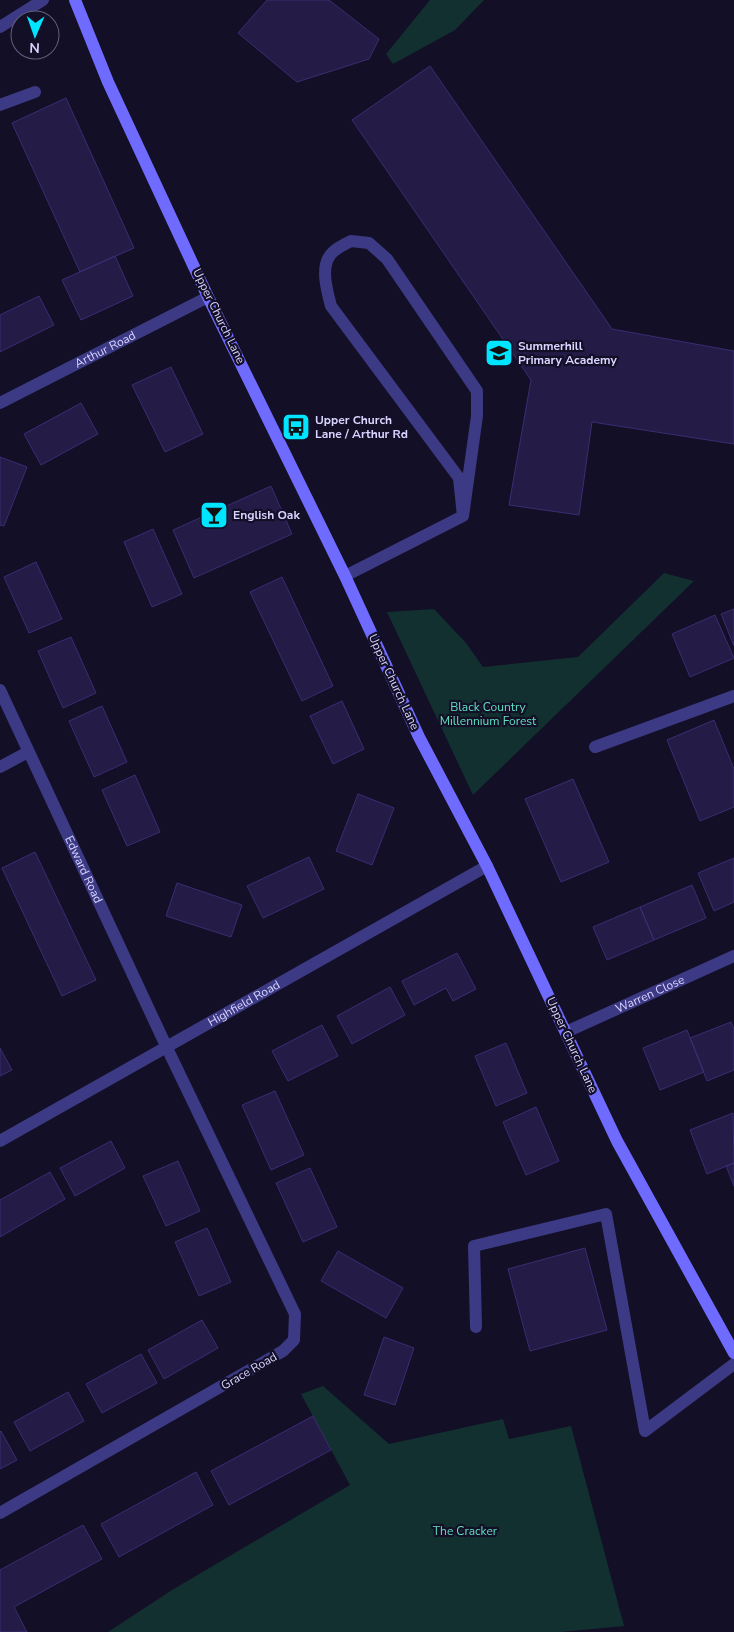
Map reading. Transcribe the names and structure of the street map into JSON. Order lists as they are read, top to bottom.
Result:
{
  "streets": {
    "main road": ["Upper Church Lane"],
    "street": [
      "Arthur Road",
      "Edward Road",
      "Warren Close",
      "Highfield Road",
      "Grace Road"
    ]
  },
  "crossings": [
    ["Upper Church Lane", "Arthur Road"],
    ["Upper Church Lane", "Warren Close"],
    ["Upper Church Lane", "Highfield Road"],
    ["Edward Road", "Highfield Road"],
    ["Edward Road", "Grace Road"],
    ["Highfield Road", "Grace Road"]
  ],
  "parks": ["Black Country Millennium Forest", "The Cracker"],
  "places": {
    "school or university": ["Summerhill Primary Academy"],
    "bus stop": ["Upper Church Lane / Arthur Rd"],
    "bar": ["English Oak"]
  },
  "north": "bottom"
}
